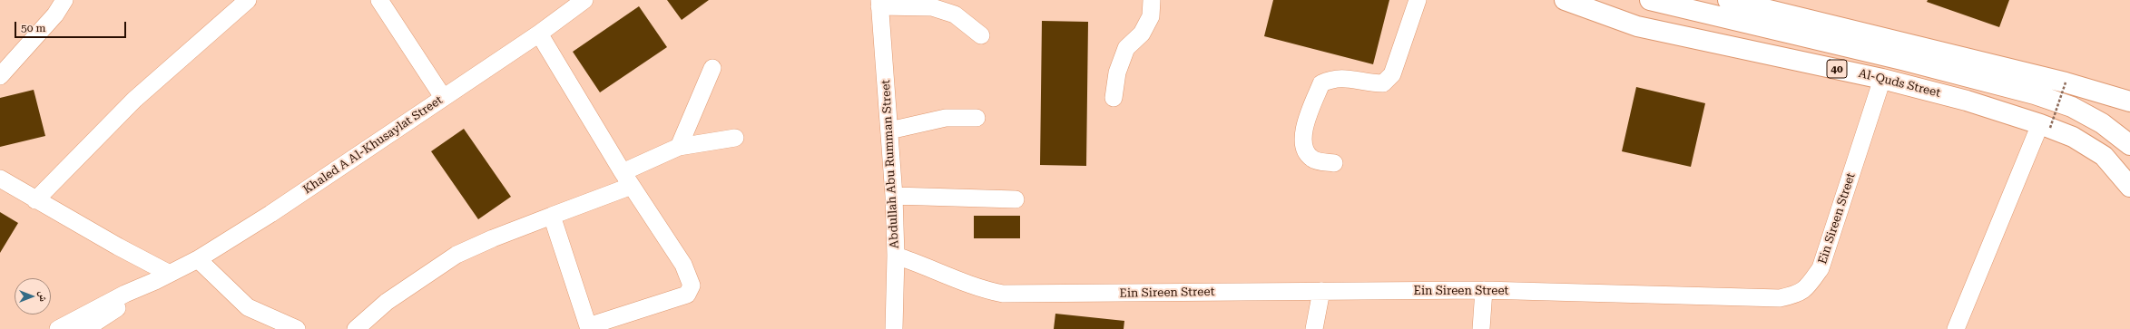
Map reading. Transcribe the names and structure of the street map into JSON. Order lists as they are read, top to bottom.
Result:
{
  "streets": {
    "highway": ["40", "Al-Quds Street"],
    "street": ["Khaled A Al-Khusaylat Street", "Abdullah Abu Rumman Street", "Ein Sireen Street"]
  },
  "crossings": [
    ["Al-Quds Street", "Ein Sireen Street"],
    ["Abdullah Abu Rumman Street", "Ein Sireen Street"]
  ],
  "scale_bar": "50 m",
  "north": "right"
}
